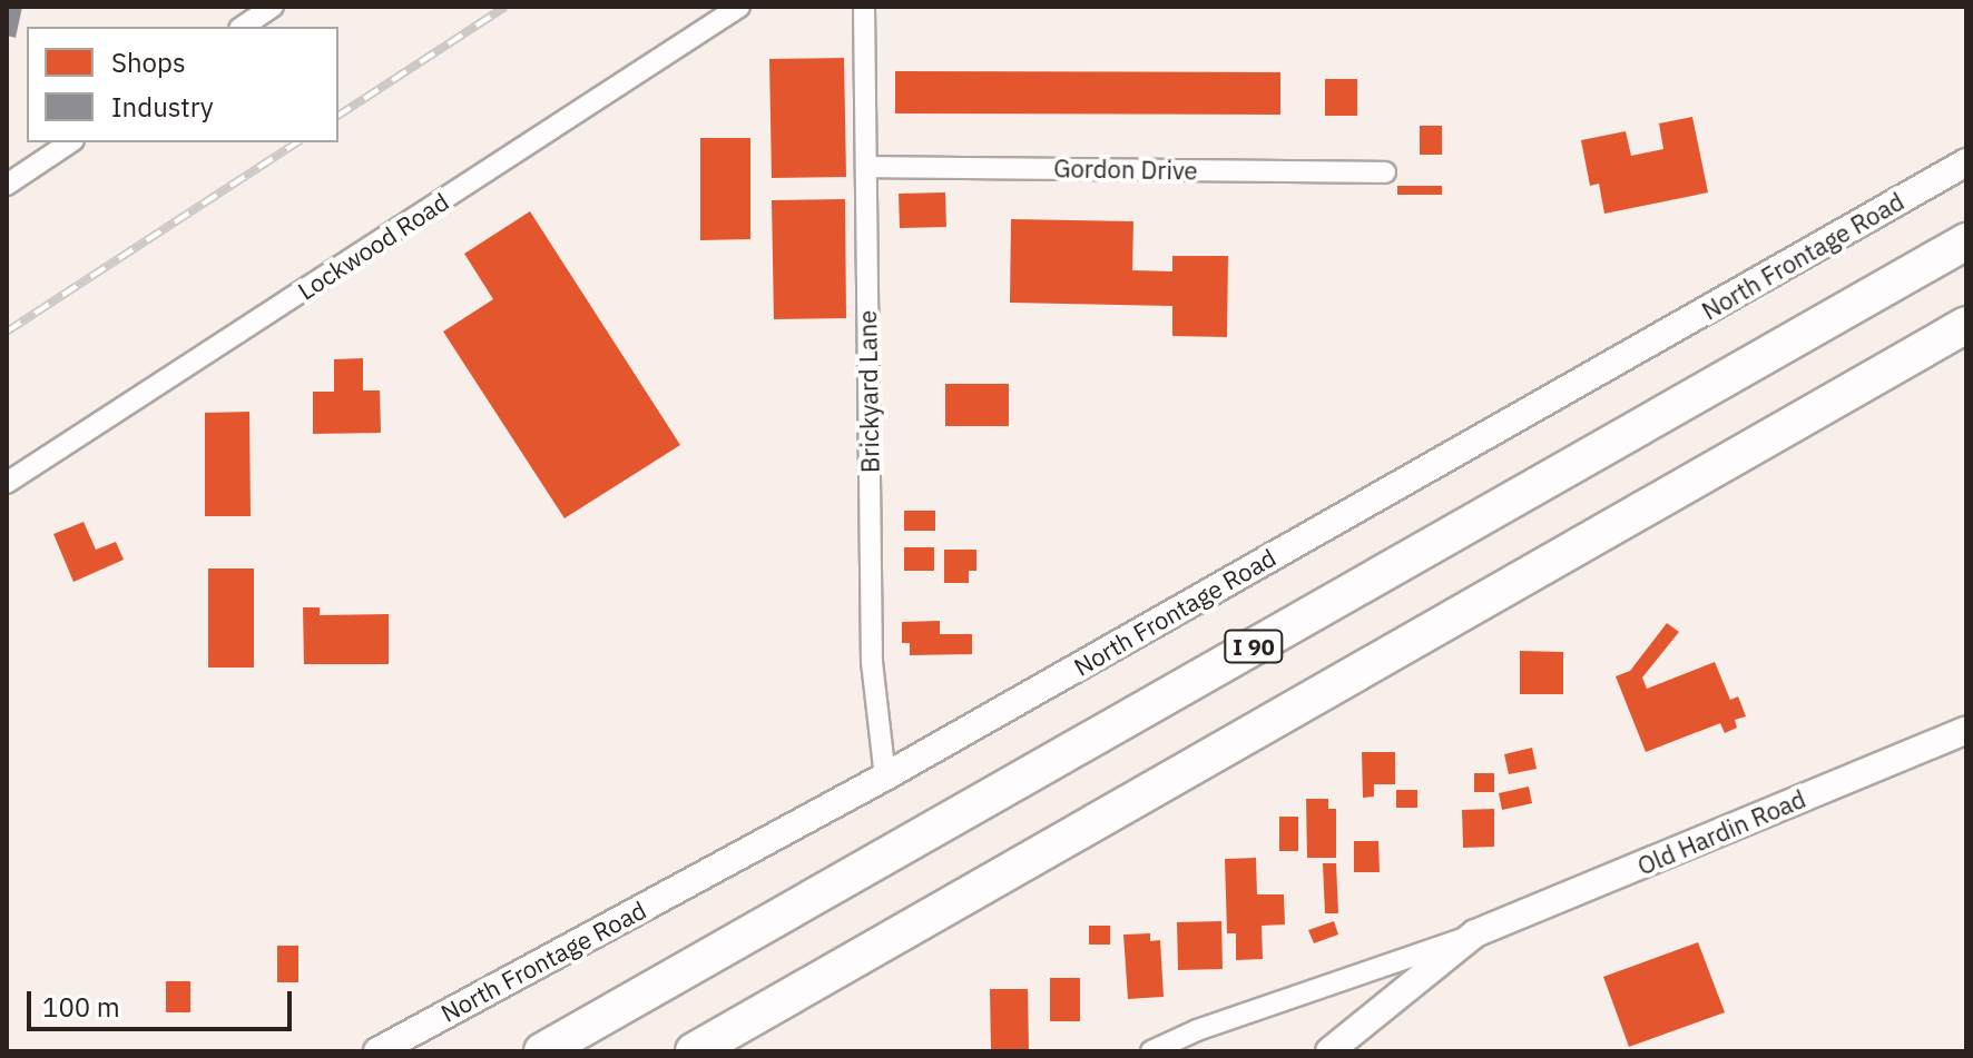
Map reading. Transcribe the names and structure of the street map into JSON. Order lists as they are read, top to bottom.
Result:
{
  "streets": {
    "highway": ["I 90"],
    "street": [
      "Gordon Drive",
      "Lockwood Road",
      "North Frontage Road",
      "Brickyard Lane",
      "Old Hardin Road"
    ]
  },
  "crossings": [
    ["Gordon Drive", "Brickyard Lane"],
    ["North Frontage Road", "Brickyard Lane"]
  ],
  "legend": ["Shops", "Industry"],
  "scale_bar": "100 m"
}
